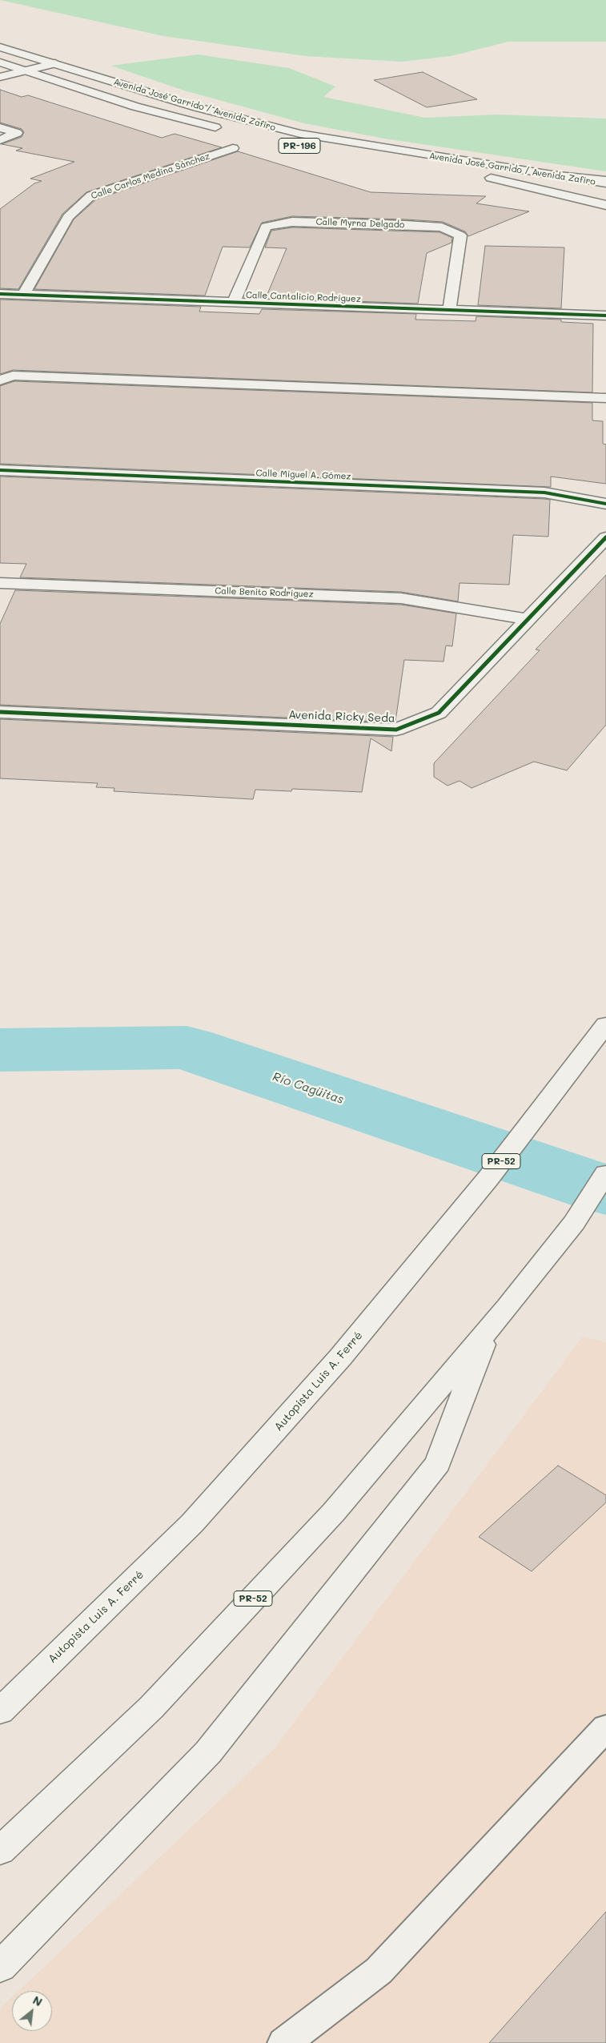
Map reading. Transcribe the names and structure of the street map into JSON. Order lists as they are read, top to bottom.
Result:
{
  "streets": {
    "main road": [
      "Avenida José Garrido / Avenida Zafiro",
      "PR-196",
      "Calle Carlos Medina Sánchez",
      "Calle Myrna Delgado",
      "Calle Cantalicio Rodríguez",
      "Calle Miguel A. Gómez",
      "Calle Benito Rodríguez",
      "Avenida Ricky Seda",
      "PR-52",
      "Autopista Luis A. Ferré"
    ]
  },
  "crossings": [
    ["Calle Carlos Medina Sánchez", "Calle Cantalicio Rodríguez"],
    ["Calle Myrna Delgado", "Calle Cantalicio Rodríguez"],
    ["Calle Benito Rodríguez", "Avenida Ricky Seda"]
  ],
  "water": ["Río Cagüitas"],
  "north": "top right"
}
